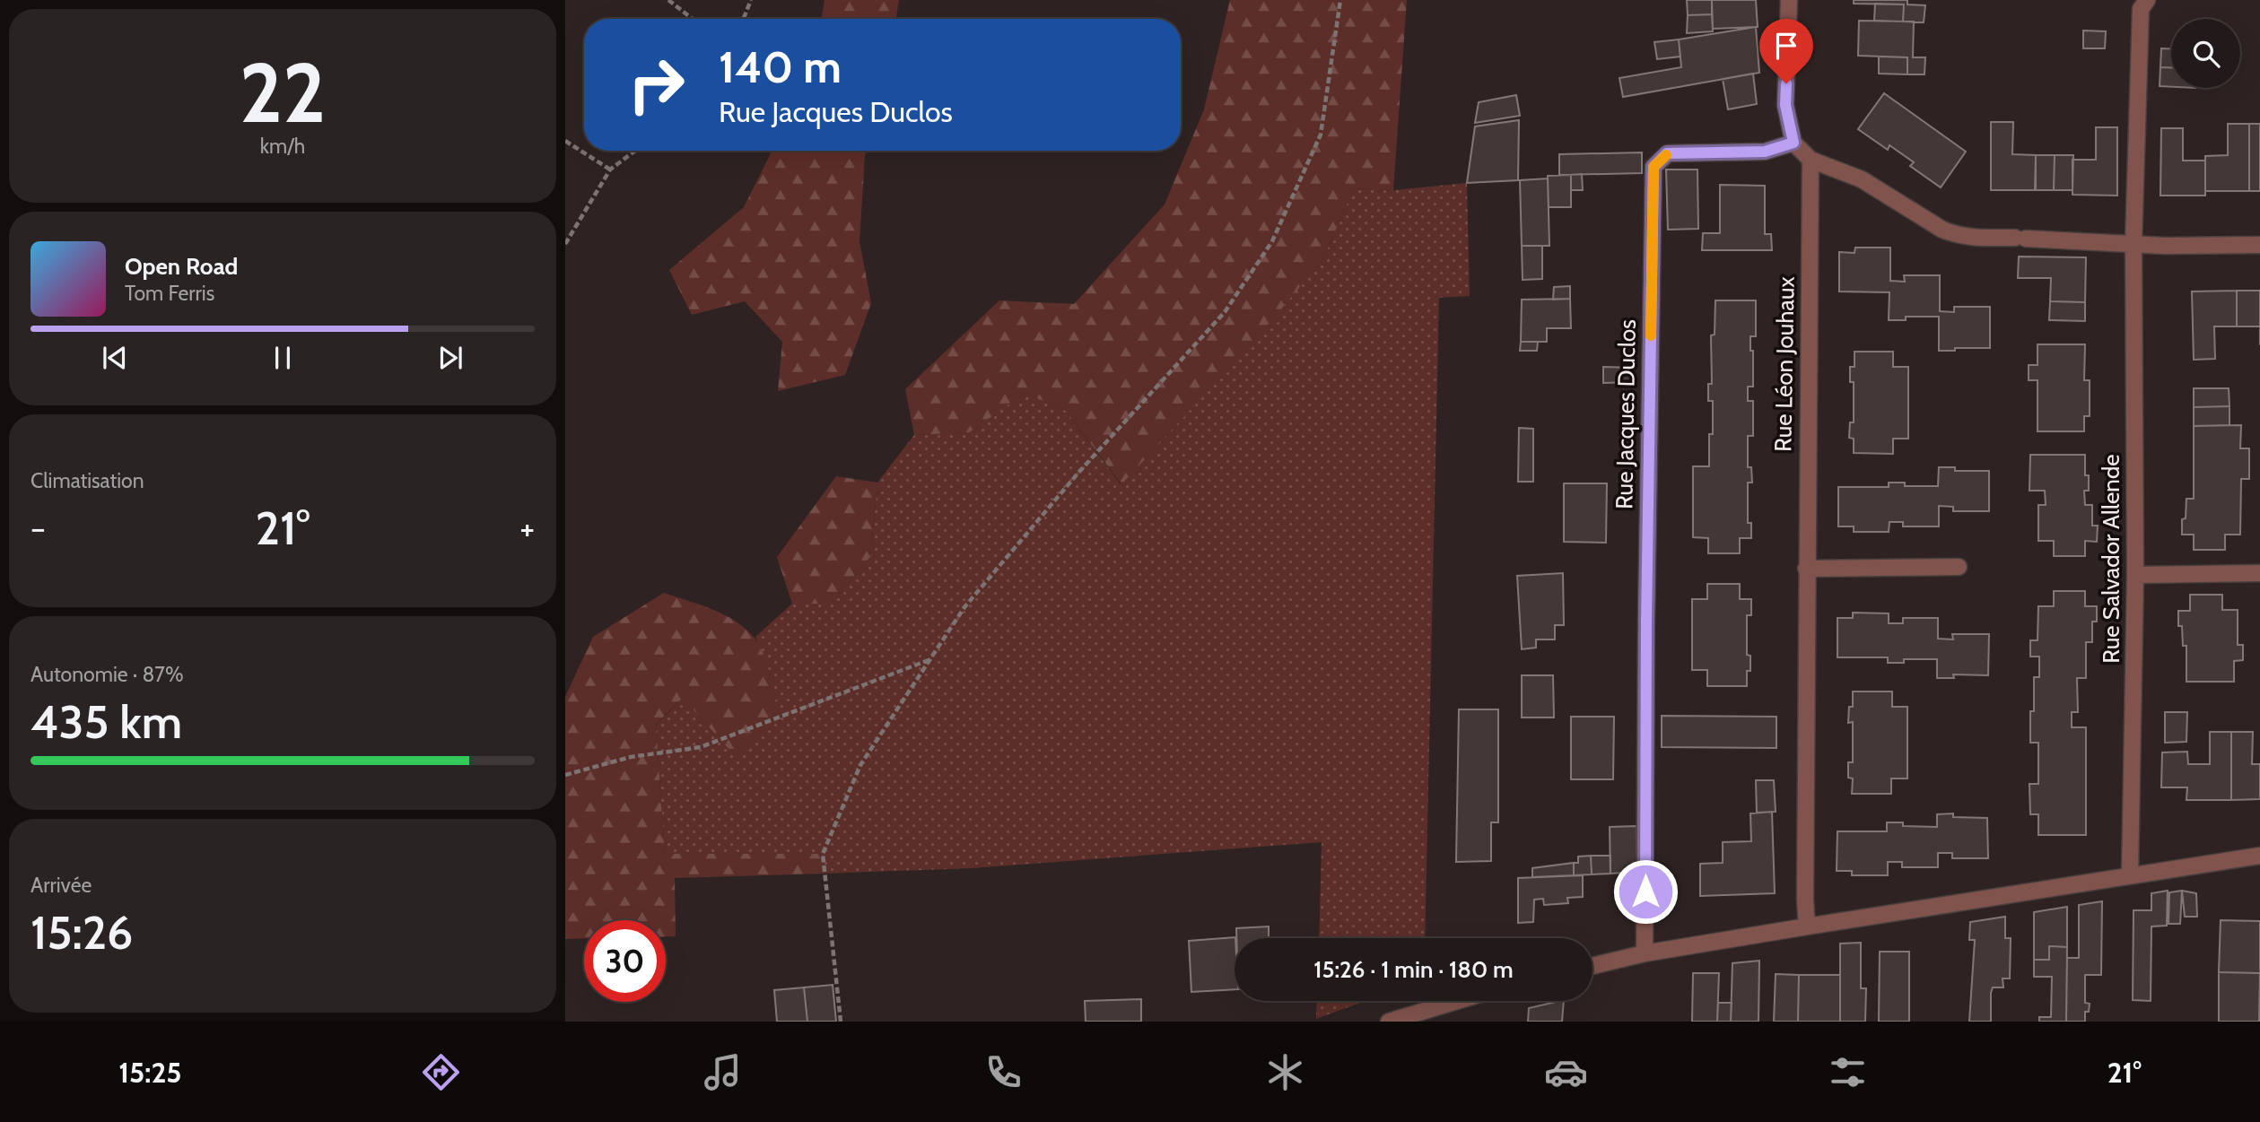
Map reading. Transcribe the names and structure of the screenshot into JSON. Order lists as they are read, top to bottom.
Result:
{
  "streets": {
    "street": ["Rue Léon Jouhaux", "Rue Jacques Duclos", "Rue Salvador Allende"]
  },
  "page": {
    "tile": [
      ["22", "km/h"],
      "Climatisation",
      ["Autonomie · 87%", "435 km"],
      ["Arrivée", "15:26"]
    ],
    "turn": ["140 m", "Rue Jacques Duclos"],
    "song": ["Open Road", "Tom Ferris"],
    "heat": ["−", "21°", "+"],
    "limit": "30",
    "trip": "15:26 · 1 min · 180 m",
    "tabs": ["15:25", "21°"]
  }
}
